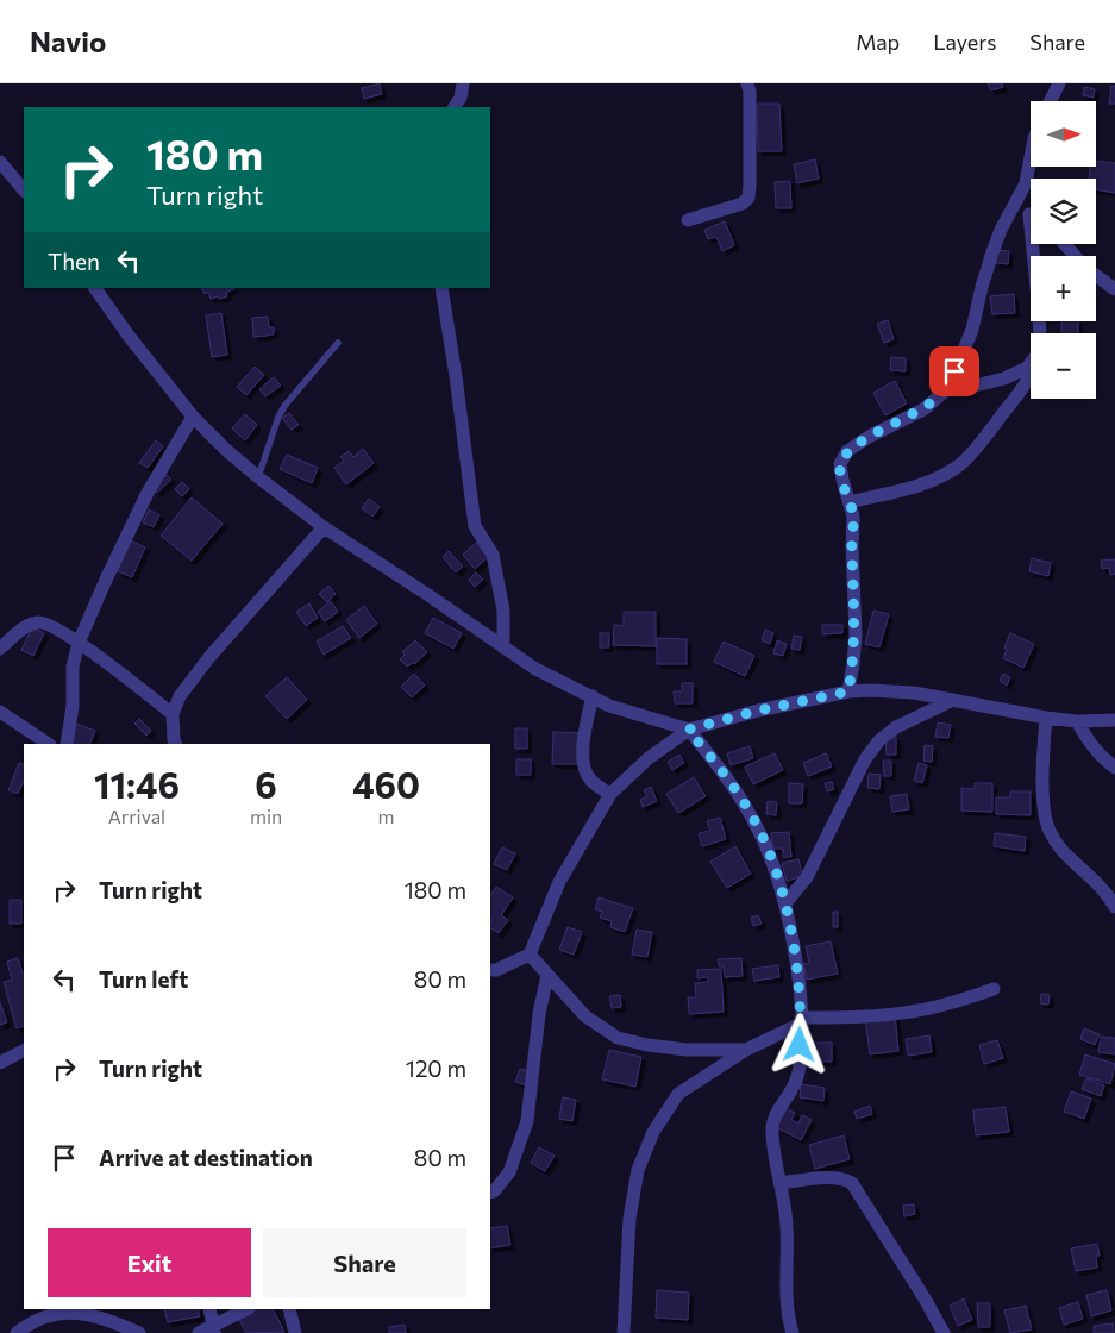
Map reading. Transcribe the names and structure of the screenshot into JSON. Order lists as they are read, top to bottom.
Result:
{
  "north": "right",
  "page": {
    "header": "Navio",
    "nav": ["Map", "Layers", "Share"],
    "map_buttons": ["+", "−"],
    "turn": ["180 m", "Turn right"],
    "then": "Then",
    "eta": [
      "11:46",
      "Arrival",
      "6",
      "min",
      "460",
      "m"
    ],
    "list": [
      {
        "name": "Turn right",
        "value": "180 m"
      },
      {
        "name": "Turn left",
        "value": "80 m"
      },
      {
        "name": "Turn right",
        "value": "120 m"
      },
      {
        "name": "Arrive at destination",
        "value": "80 m"
      }
    ],
    "buttons": ["Exit", "Share"]
  }
}
